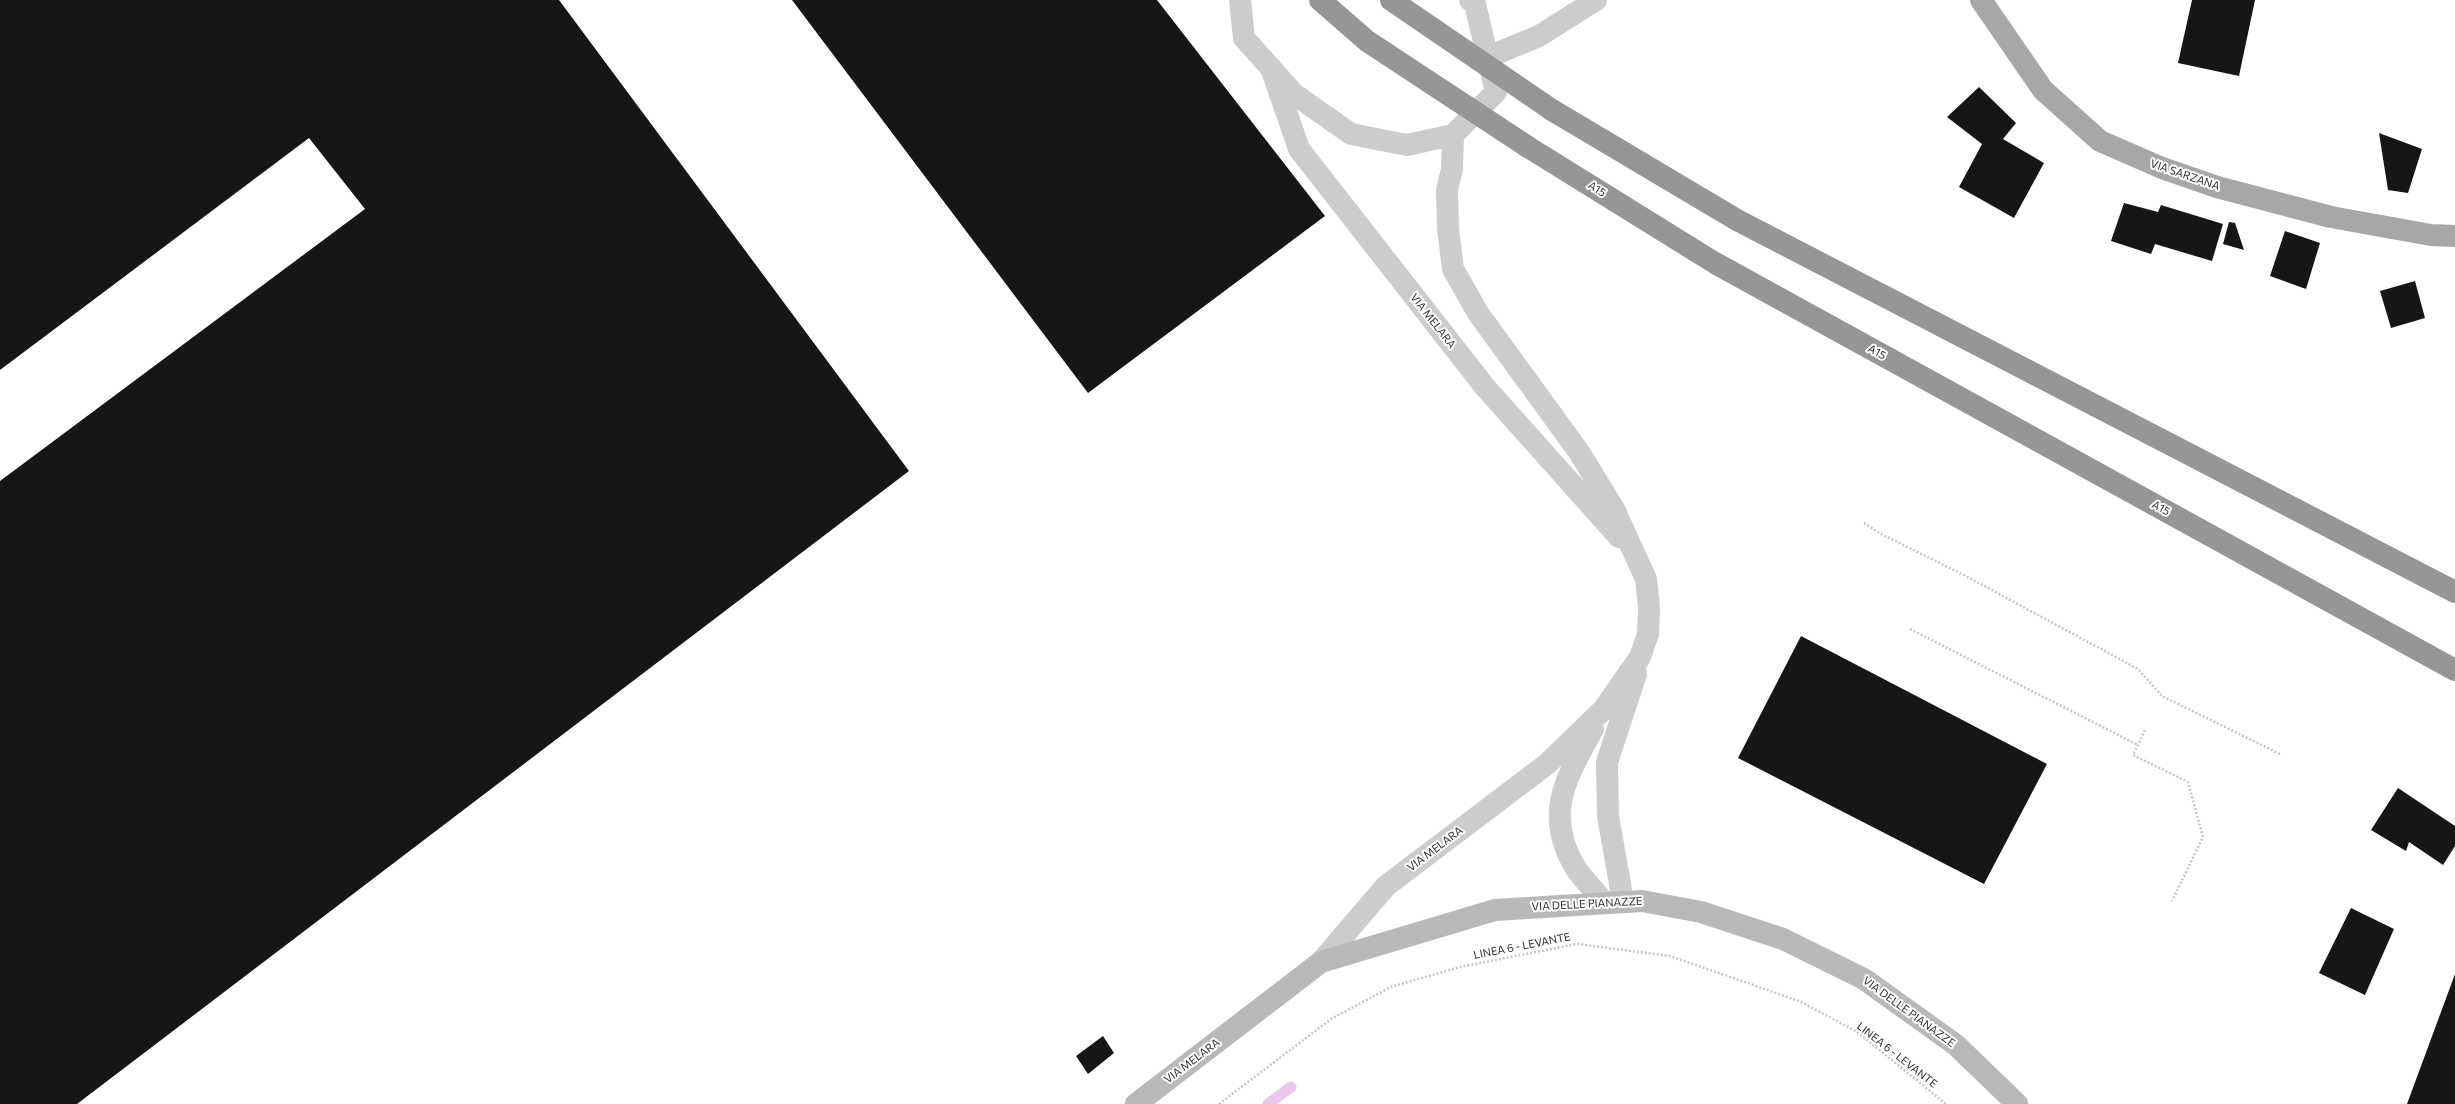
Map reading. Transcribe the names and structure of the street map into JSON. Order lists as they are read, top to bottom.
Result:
{
  "streets": {
    "highway": ["A15"],
    "main road": ["VIA SARZANA"],
    "street": ["VIA MELARA", "VIA DELLE PIANAZZE"],
    "path": ["LINEA 6 - LEVANTE"]
  },
  "crossings": [
    ["VIA MELARA", "VIA DELLE PIANAZZE"]
  ]
}
